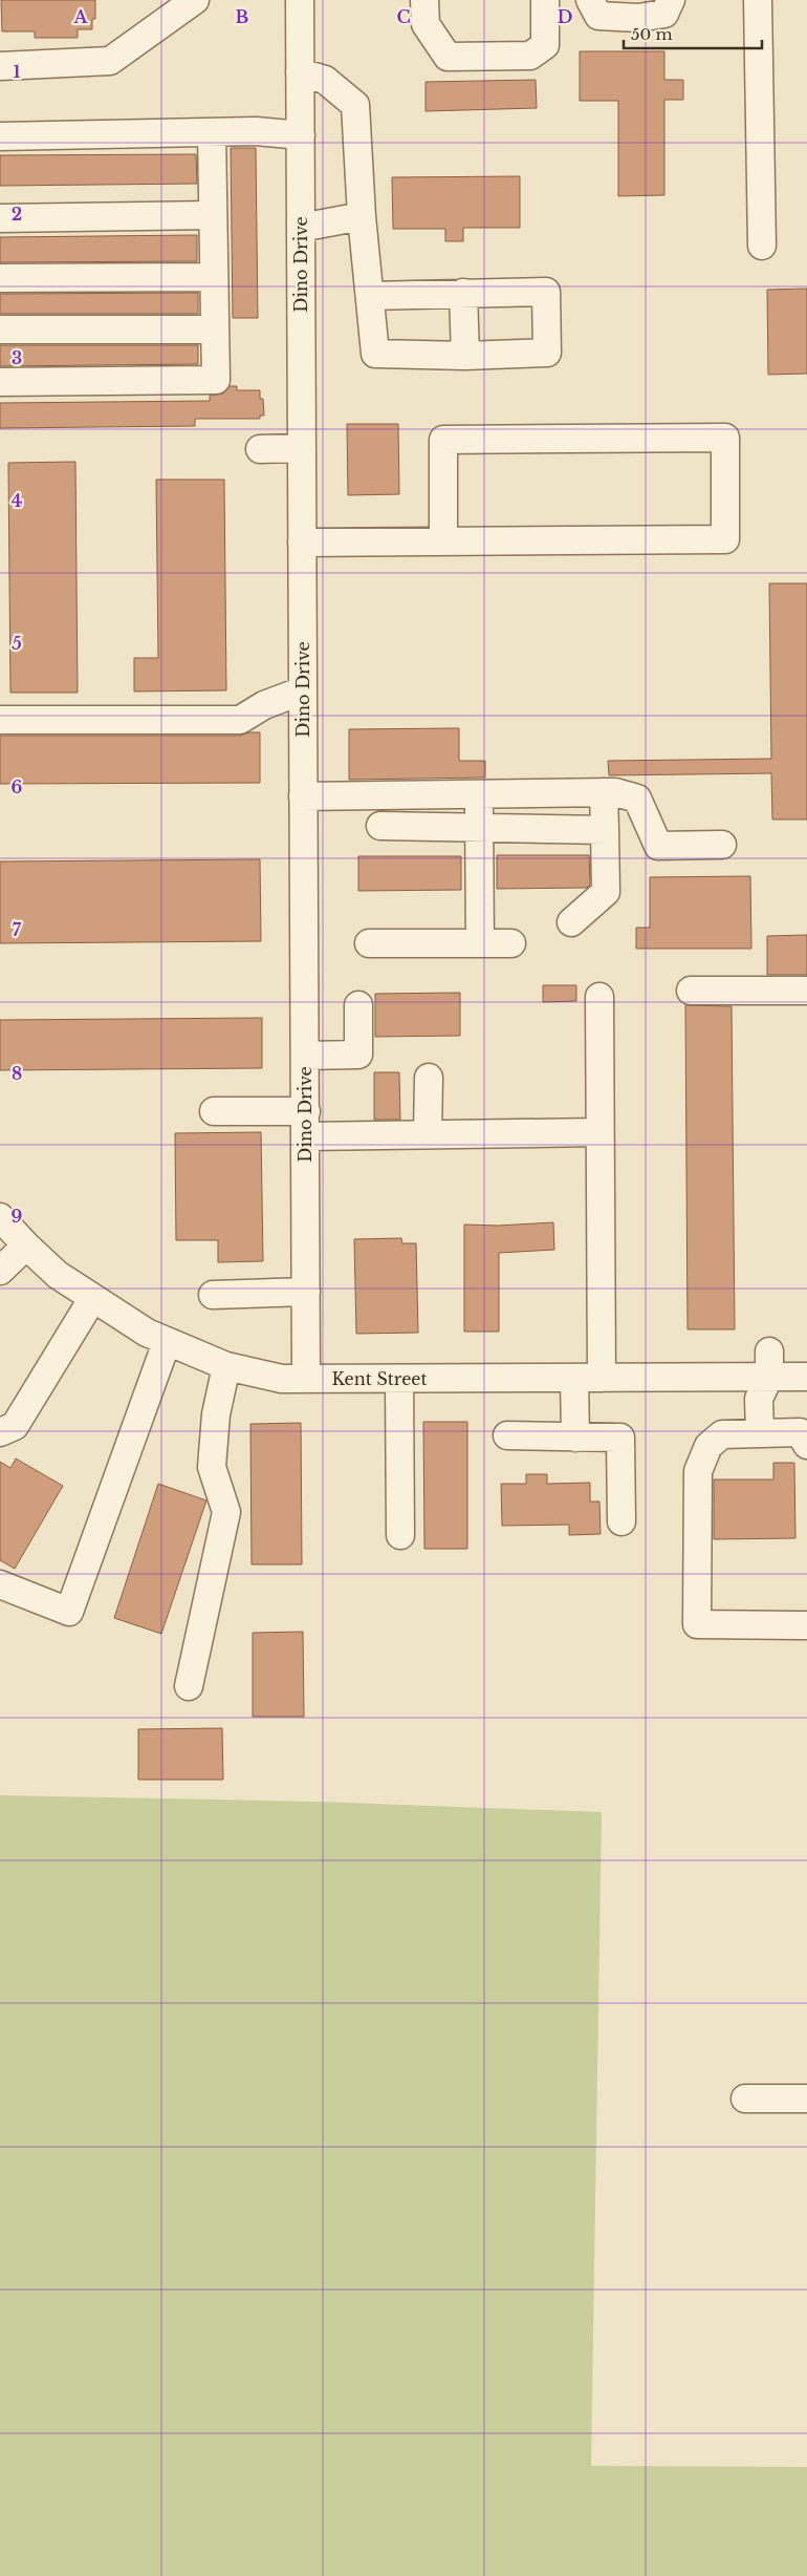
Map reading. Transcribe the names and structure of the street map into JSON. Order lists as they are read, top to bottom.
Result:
{
  "streets": {
    "street": ["Dino Drive", "Kent Street"]
  },
  "crossings": [
    ["Dino Drive", "Kent Street"]
  ],
  "scale_bar": "50 m",
  "grid": {
    "columns": [
      "A",
      "B",
      "C",
      "D"
    ],
    "rows": [
      "1",
      "2",
      "3",
      "4",
      "5",
      "6",
      "7",
      "8",
      "9"
    ]
  }
}
